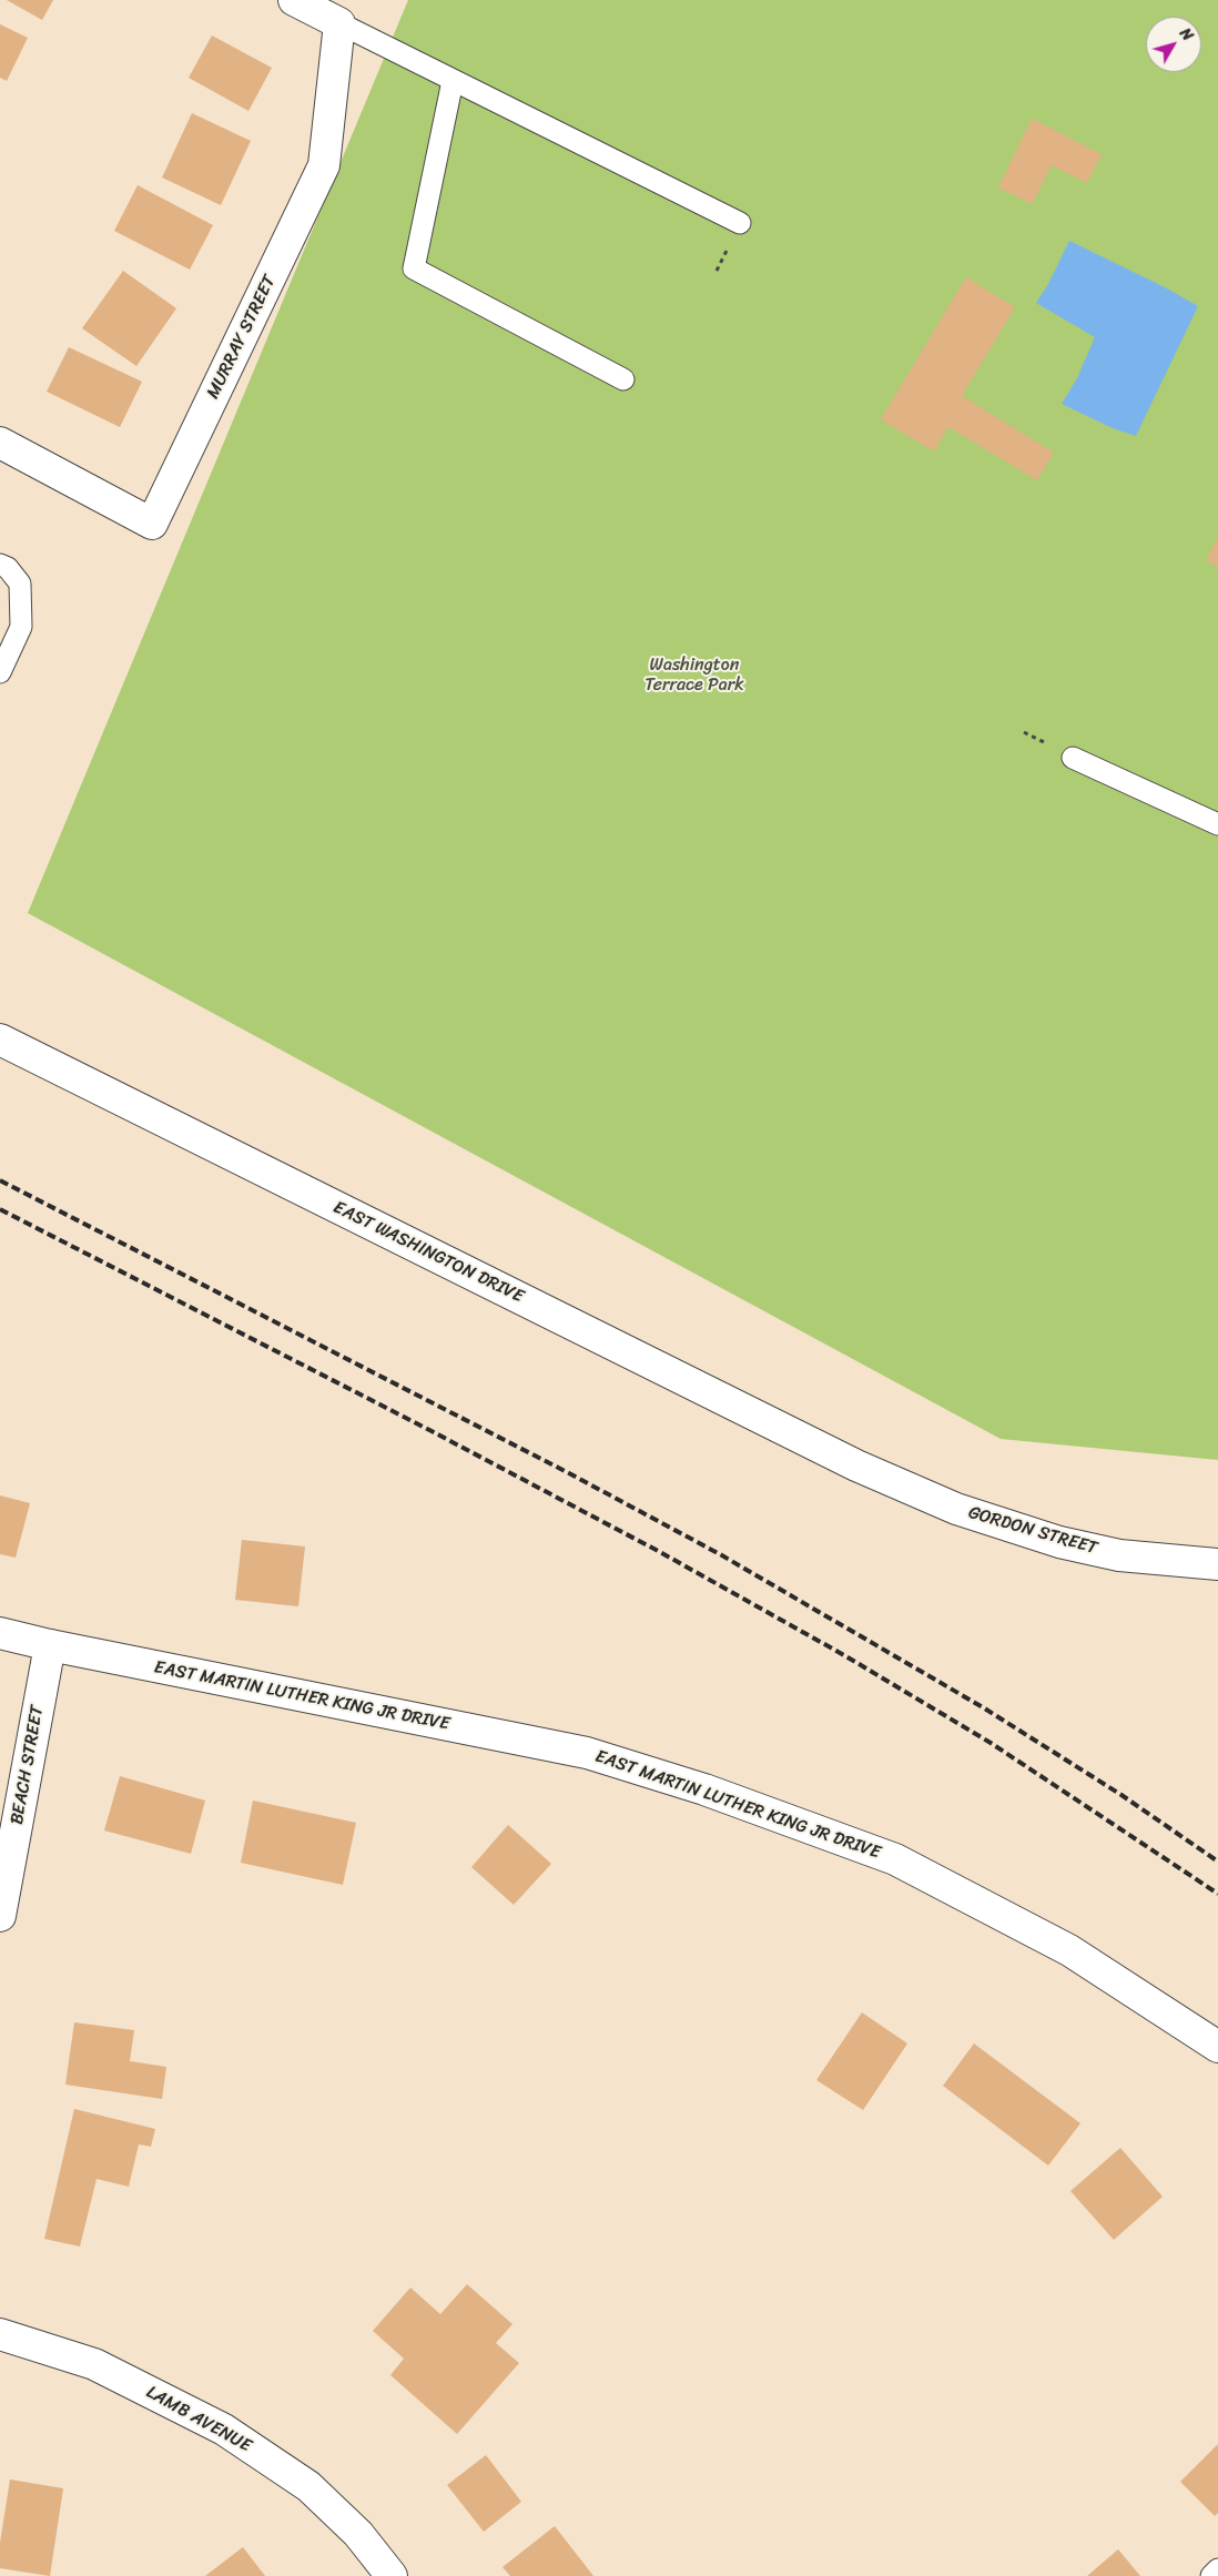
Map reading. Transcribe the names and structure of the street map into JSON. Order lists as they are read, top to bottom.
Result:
{
  "streets": {
    "street": [
      "MURRAY STREET",
      "EAST WASHINGTON DRIVE",
      "GORDON STREET",
      "EAST MARTIN LUTHER KING JR DRIVE",
      "BEACH STREET",
      "LAMB AVENUE"
    ]
  },
  "crossings": [
    ["EAST WASHINGTON DRIVE", "GORDON STREET"],
    ["EAST MARTIN LUTHER KING JR DRIVE", "BEACH STREET"]
  ],
  "parks": ["Washington Terrace Park"],
  "north": "top right"
}
